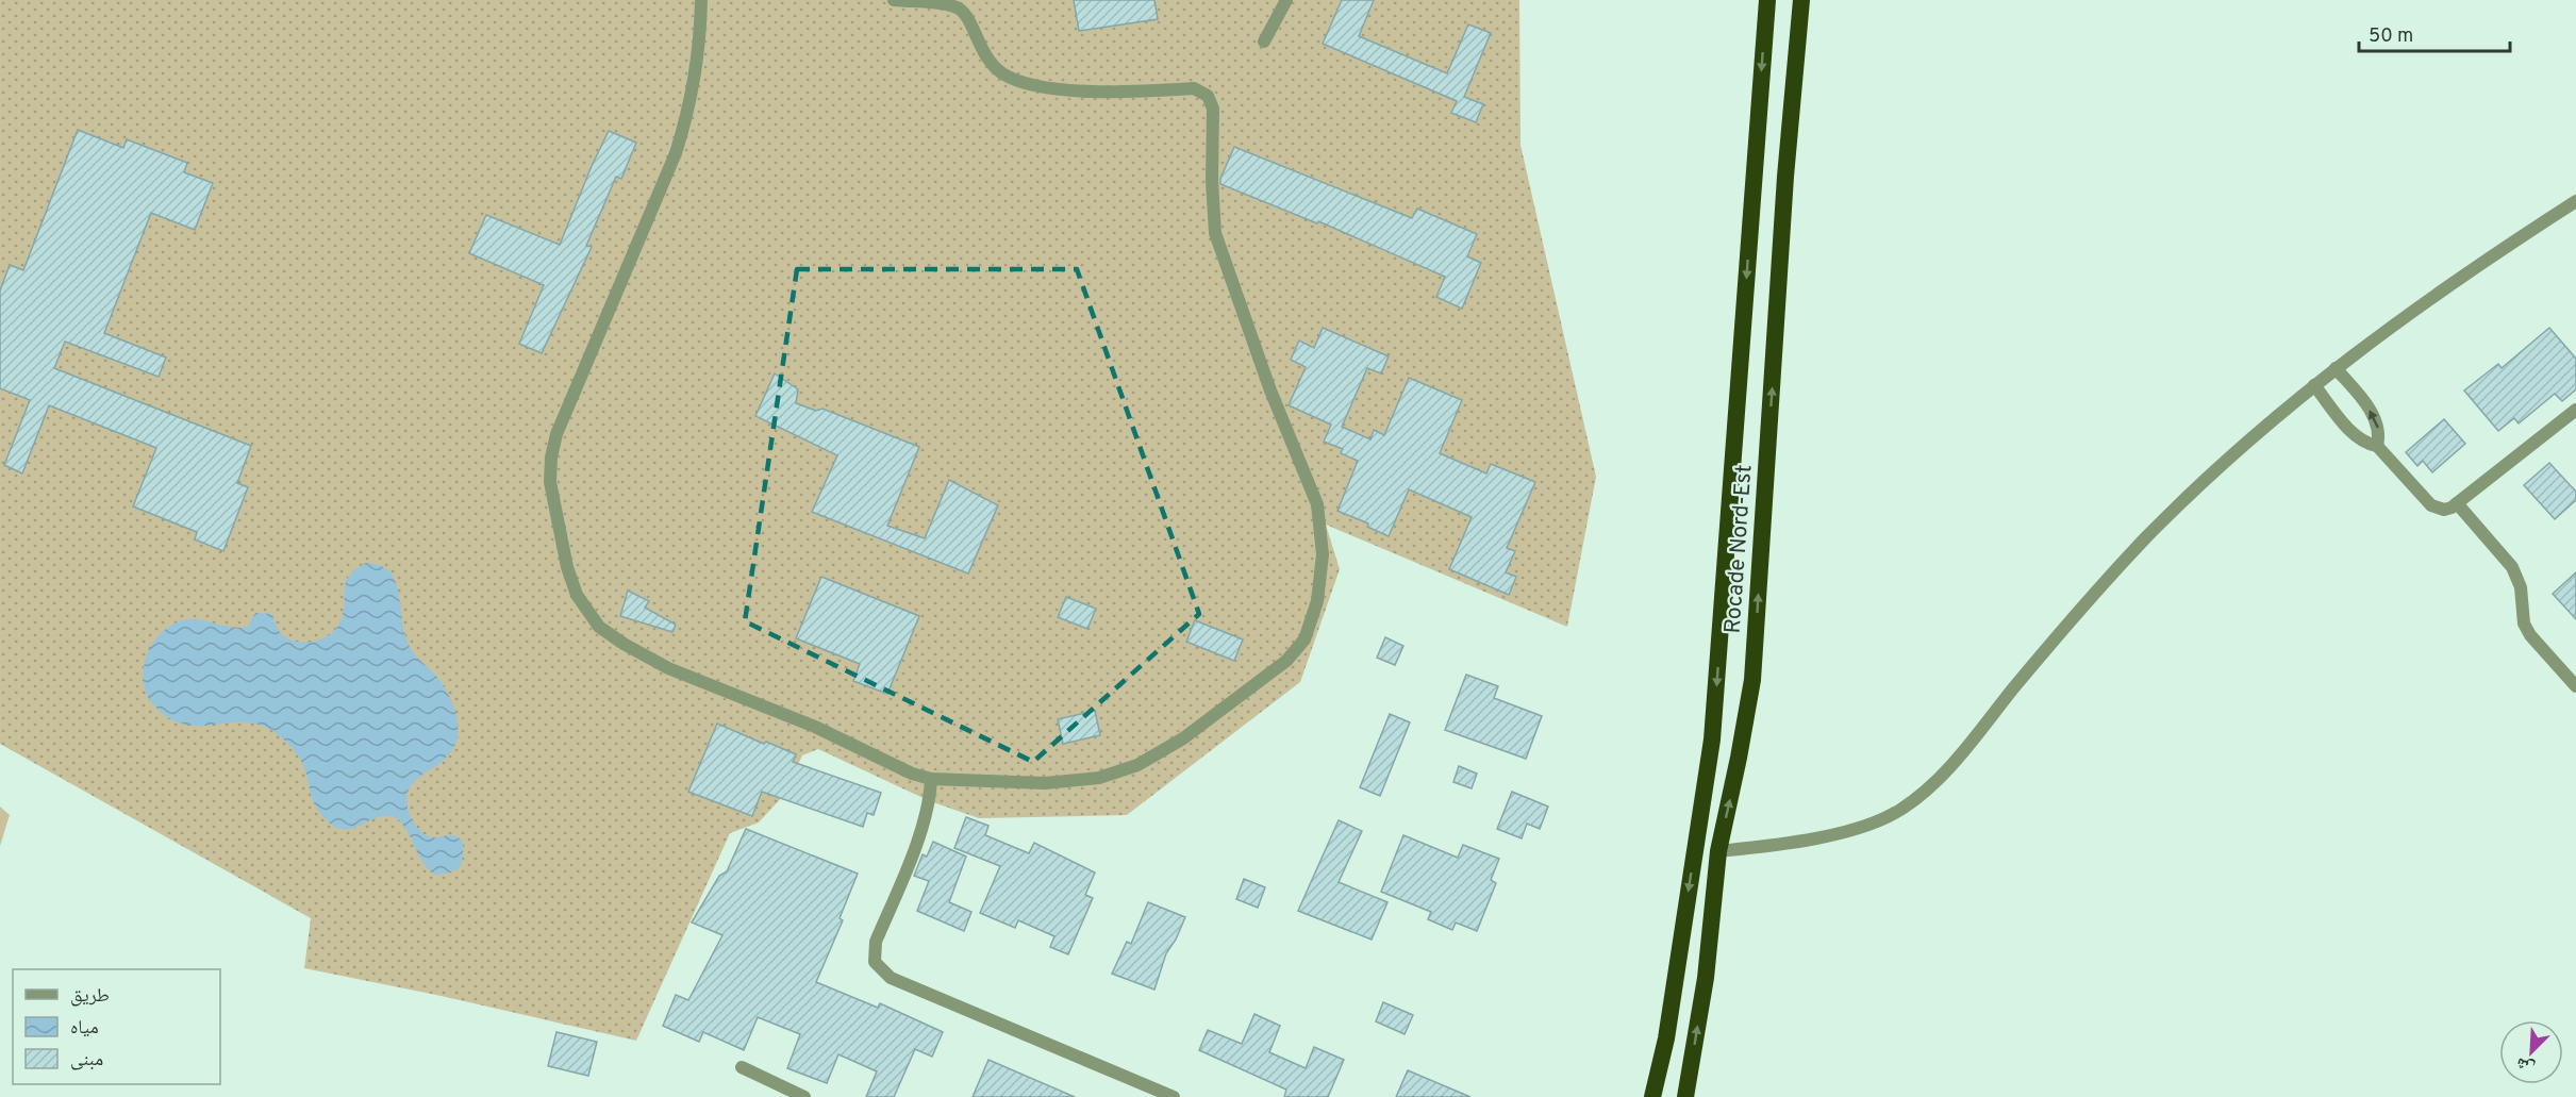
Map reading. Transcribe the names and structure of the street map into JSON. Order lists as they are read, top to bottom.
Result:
{
  "streets": {
    "highway": ["Rocade Nord-Est"]
  },
  "legend": ["طريق", "مياه", "مبنى"],
  "scale_bar": "50 m",
  "north": "bottom left"
}
